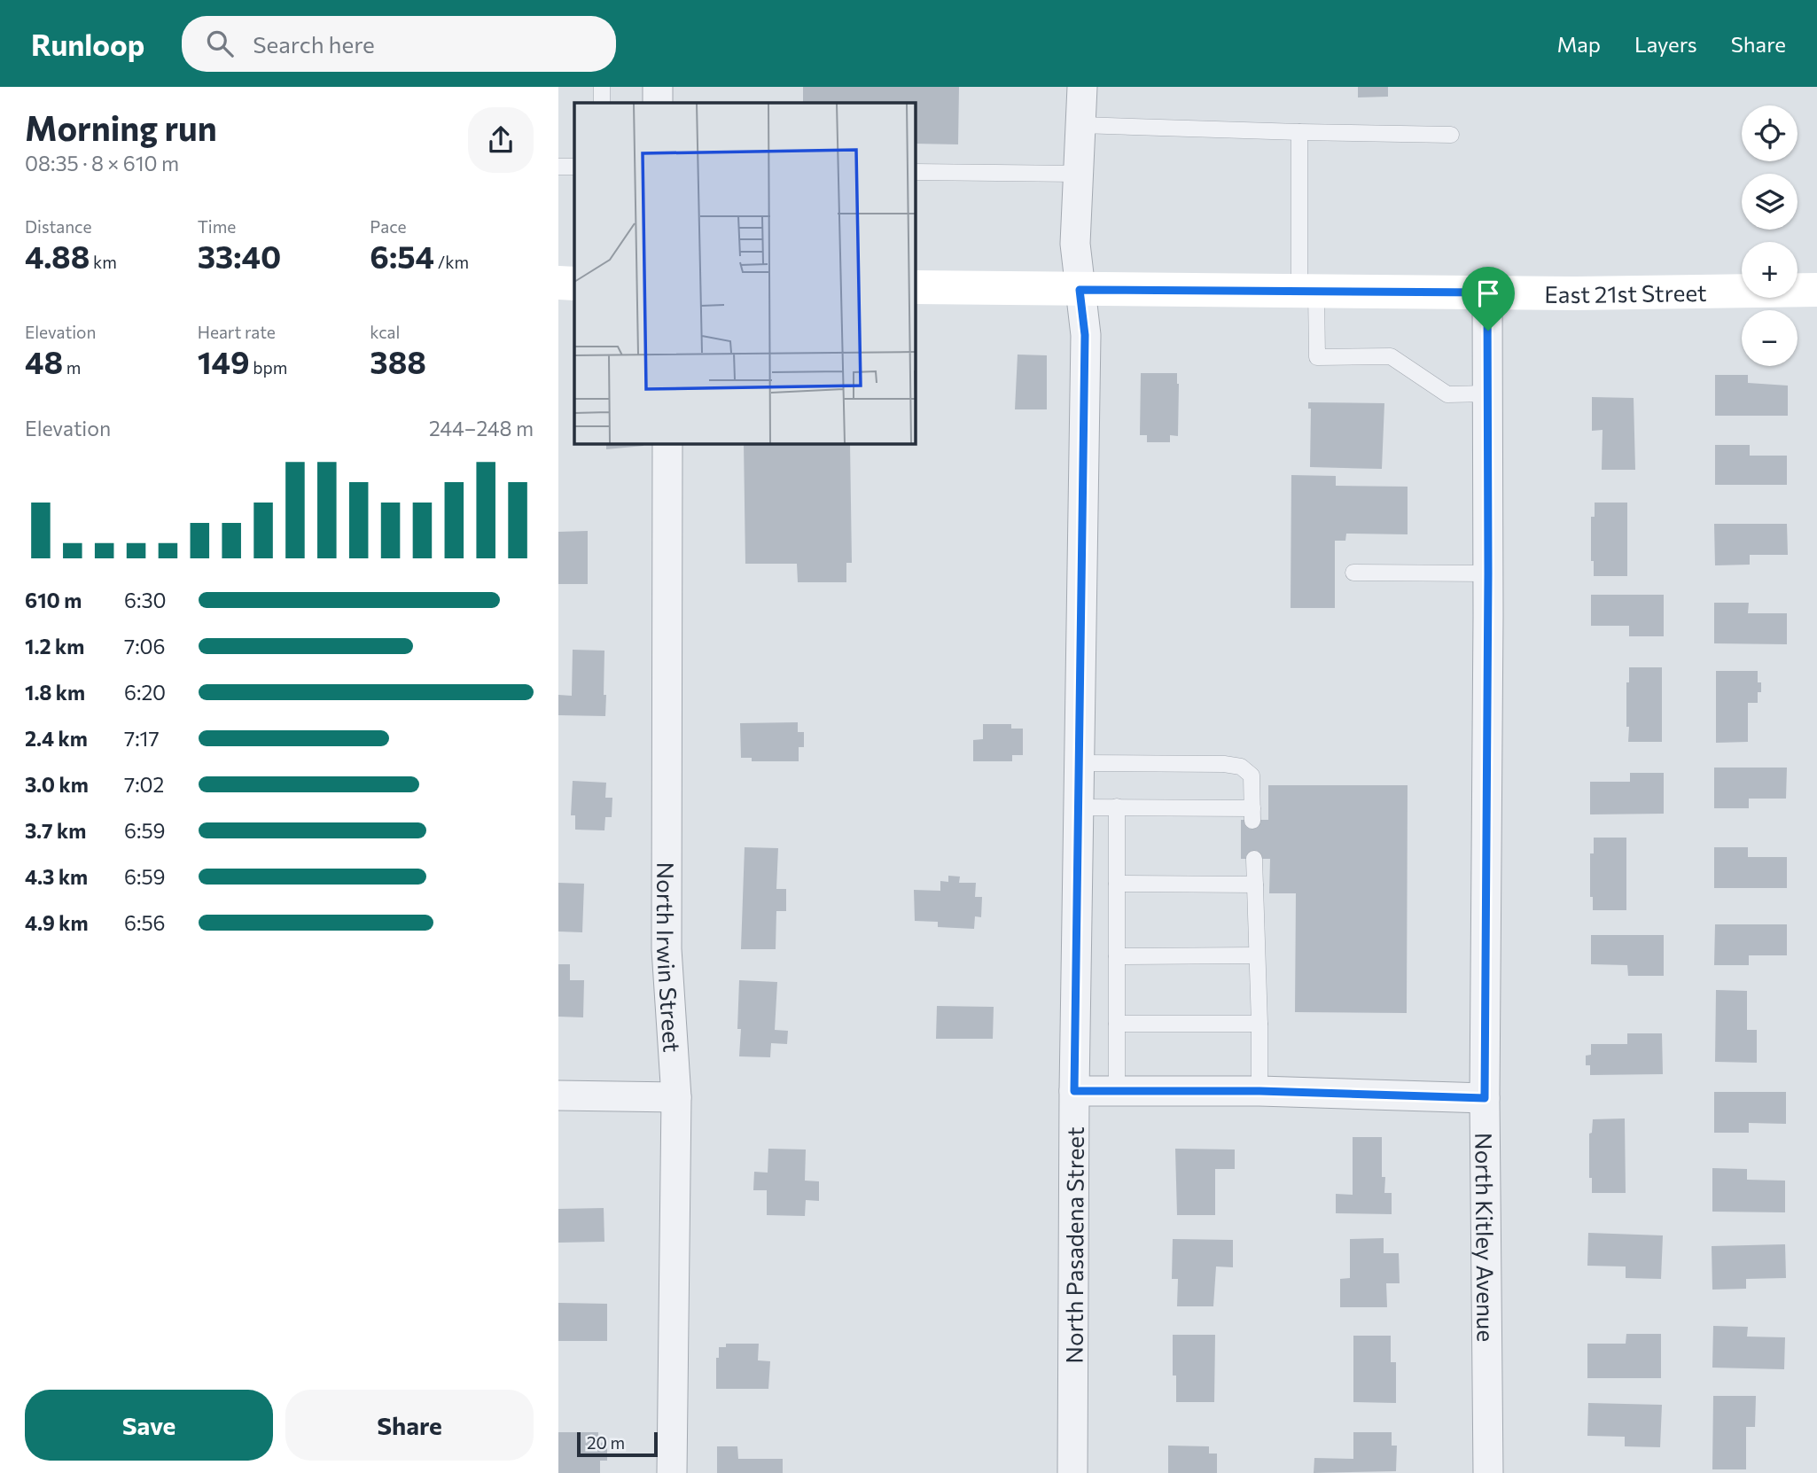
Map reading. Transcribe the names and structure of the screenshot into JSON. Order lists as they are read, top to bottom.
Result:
{
  "streets": {
    "main road": ["East 21st Street"],
    "street": ["North Irwin Street", "North Kitley Avenue", "North Pasadena Street"]
  },
  "crossings": [
    ["East 21st Street", "North Kitley Avenue"],
    ["East 21st Street", "North Pasadena Street"]
  ],
  "scale_bar": "20 m",
  "page": {
    "header": "Runloop",
    "search": "Search here",
    "nav": ["Map", "Layers", "Share"],
    "heading": ["Morning run", "08:35 · 8 × 610 m"],
    "map_buttons": ["+", "−"],
    "stats": [
      ["Distance", "4.88 km"],
      ["Time", "33:40"],
      ["Pace", "6:54 /km"],
      ["Elevation", "48 m"],
      ["Heart rate", "149 bpm"],
      ["kcal", "388"]
    ],
    "chart": ["Elevation", "244–248 m"],
    "list": [
      {
        "name": "610 m",
        "note": "6:30"
      },
      {
        "name": "1.2 km",
        "note": "7:06"
      },
      {
        "name": "1.8 km",
        "note": "6:20"
      },
      {
        "name": "2.4 km",
        "note": "7:17"
      },
      {
        "name": "3.0 km",
        "note": "7:02"
      },
      {
        "name": "3.7 km",
        "note": "6:59"
      },
      {
        "name": "4.3 km",
        "note": "6:59"
      },
      {
        "name": "4.9 km",
        "note": "6:56"
      }
    ],
    "buttons": ["Save", "Share"],
    "scale": "20 m"
  }
}
